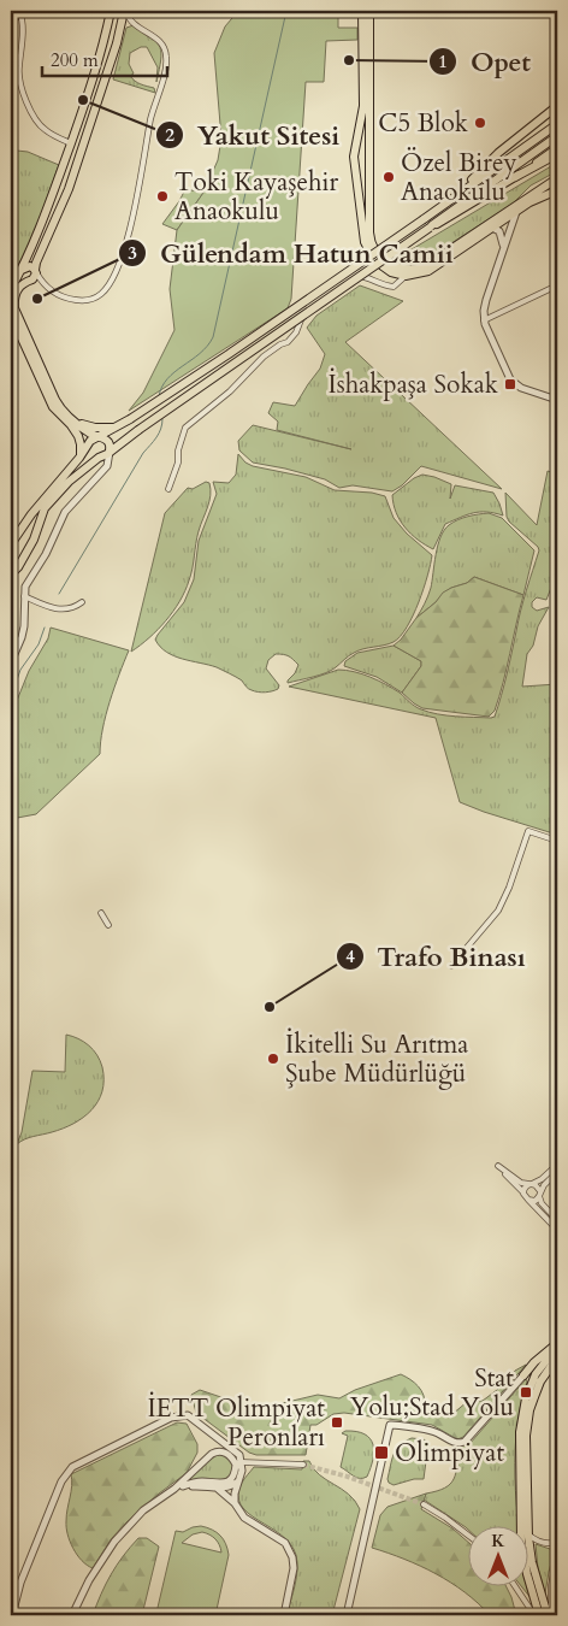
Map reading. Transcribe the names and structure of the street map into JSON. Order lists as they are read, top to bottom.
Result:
{
  "places": {
    "other": [
      "Opet",
      "Yakut Sitesi",
      "C5 Blok",
      "Özel Birey Anaokulu",
      "Toki Kayaşehir Anaokulu",
      "Gülendam Hatun Camii",
      "Trafo Binası",
      "İkitelli Su Arıtma Şube Müdürlüğü"
    ],
    "transit": [
      "İshakpaşa Sokak",
      "Stat Yolu;Stad Yolu",
      "İETT Olimpiyat Peronları",
      "Olimpiyat"
    ]
  },
  "scale_bar": "200 m",
  "north": "top"
}
